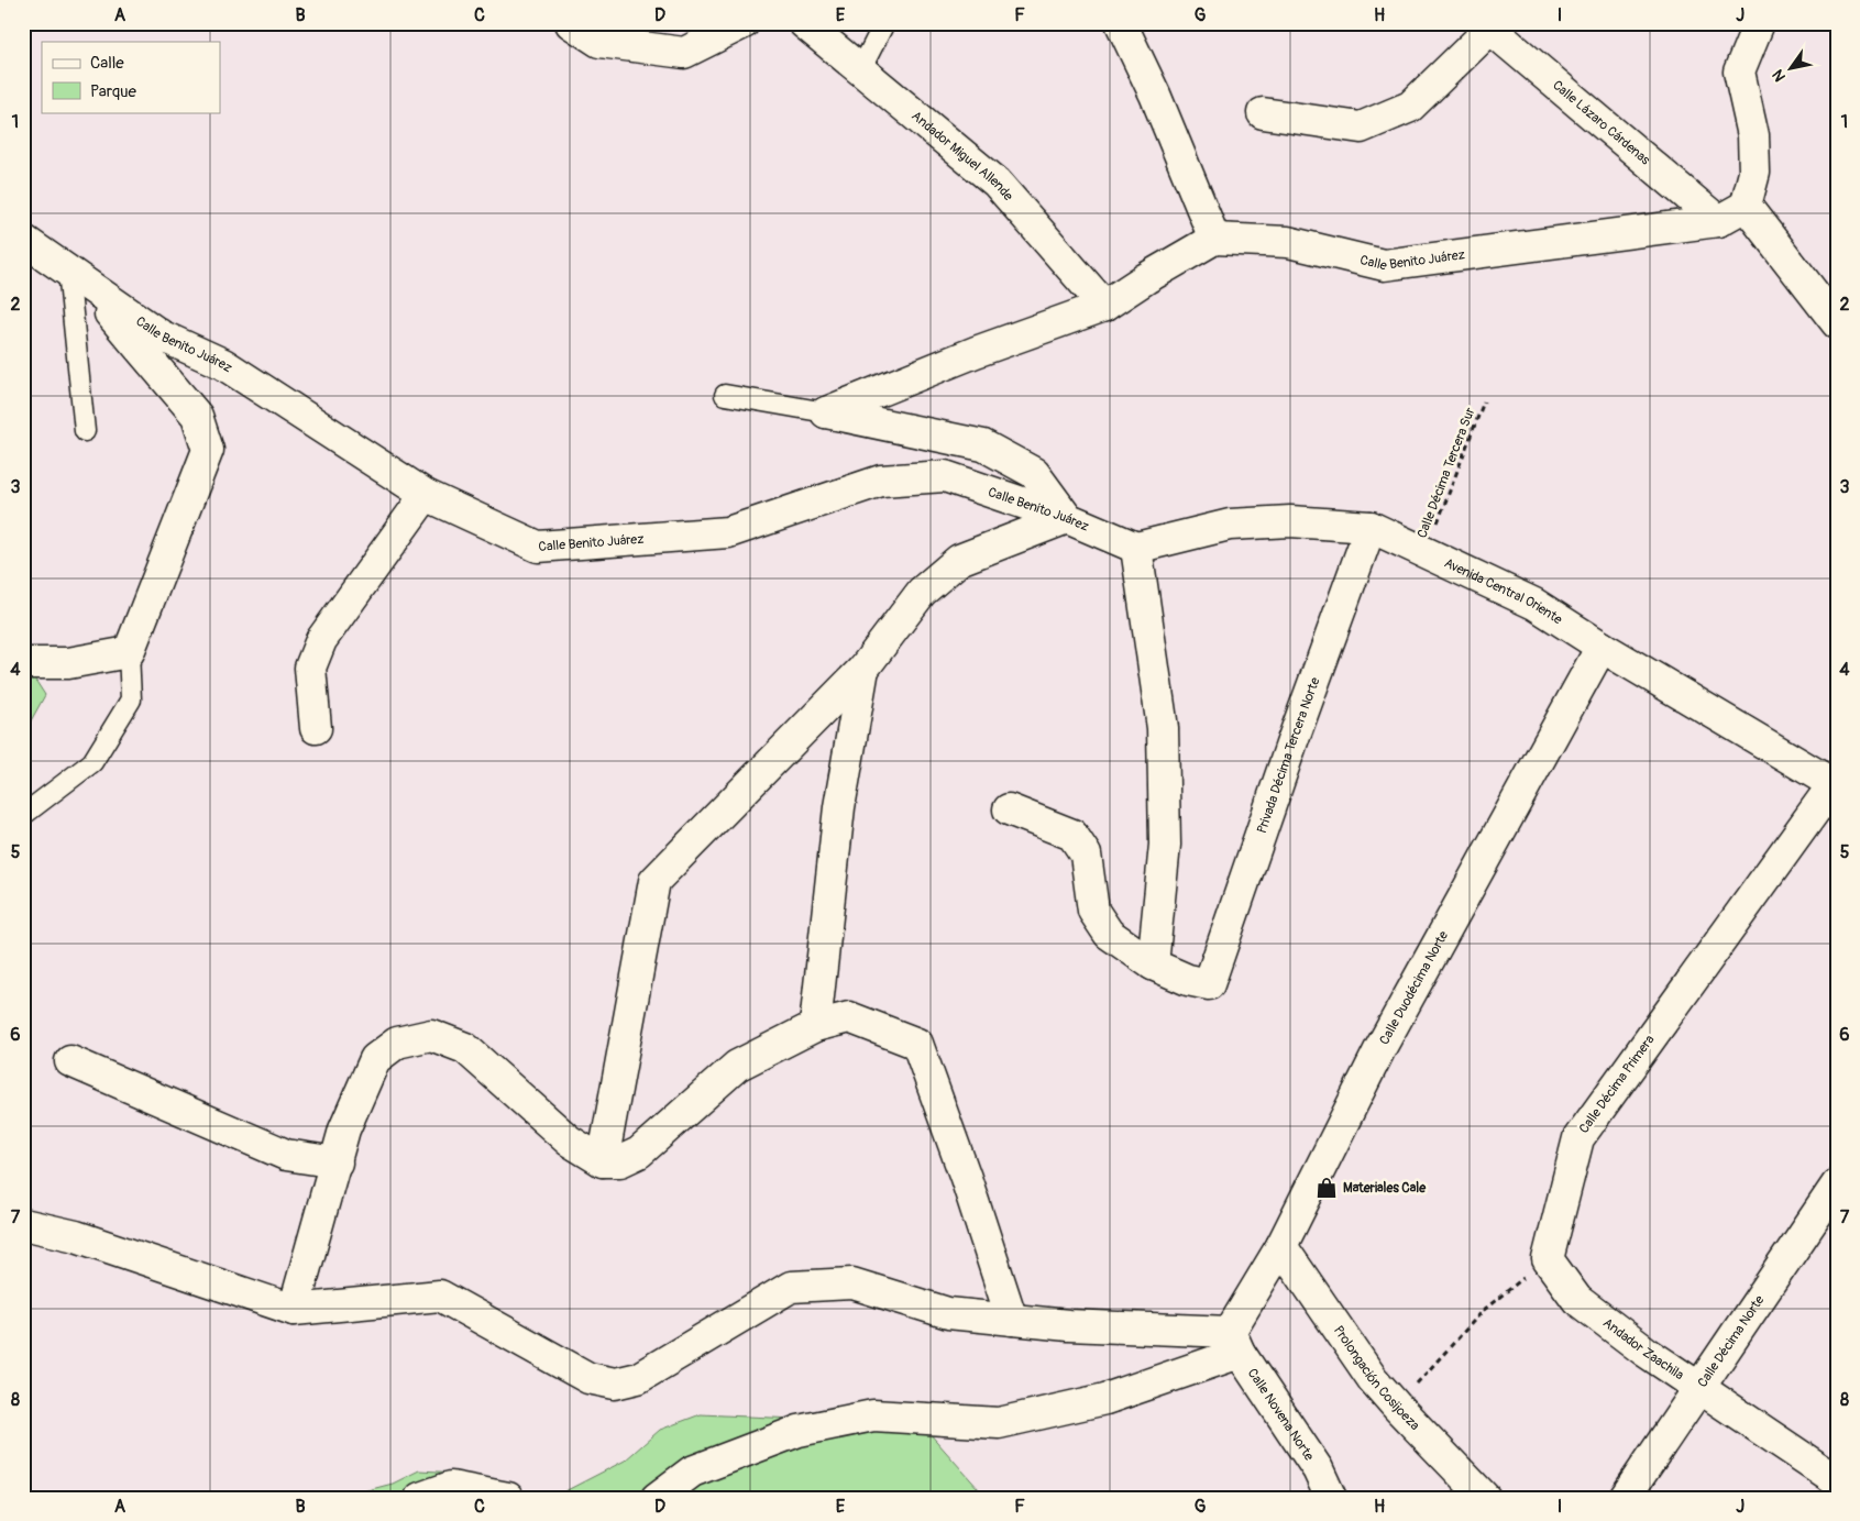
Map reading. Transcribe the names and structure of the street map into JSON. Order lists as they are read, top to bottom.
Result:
{
  "streets": {
    "street": [
      "Calle Lázaro Cárdenas",
      "Andador Miguel Allende",
      "Calle Benito Juárez",
      "Avenida Central Oriente",
      "Privada Décima Tercera Norte",
      "Calle Duodécima Norte",
      "Calle Décima Primera",
      "Calle Décima Norte",
      "Andador Zaachila",
      "Prolongación Cosijoeza",
      "Calle Novena Norte"
    ],
    "path": ["Calle Décima Tercera Sur"]
  },
  "crossings": [
    ["Calle Lázaro Cárdenas", "Calle Benito Juárez"],
    ["Calle Benito Juárez", "Avenida Central Oriente"],
    ["Calle Décima Tercera Sur", "Avenida Central Oriente"],
    ["Avenida Central Oriente", "Privada Décima Tercera Norte"],
    ["Avenida Central Oriente", "Calle Duodécima Norte"],
    ["Avenida Central Oriente", "Calle Décima Primera"],
    ["Calle Duodécima Norte", "Prolongación Cosijoeza"],
    ["Calle Duodécima Norte", "Calle Novena Norte"],
    ["Calle Décima Primera", "Andador Zaachila"],
    ["Calle Décima Norte", "Andador Zaachila"]
  ],
  "places": {
    "shop": ["Materiales Cale"]
  },
  "legend": ["Calle", "Parque"],
  "north": "bottom left",
  "grid": {
    "columns": [
      "A",
      "B",
      "C",
      "D",
      "E",
      "F",
      "G",
      "H",
      "I",
      "J"
    ],
    "rows": [
      "1",
      "2",
      "3",
      "4",
      "5",
      "6",
      "7",
      "8"
    ]
  }
}
